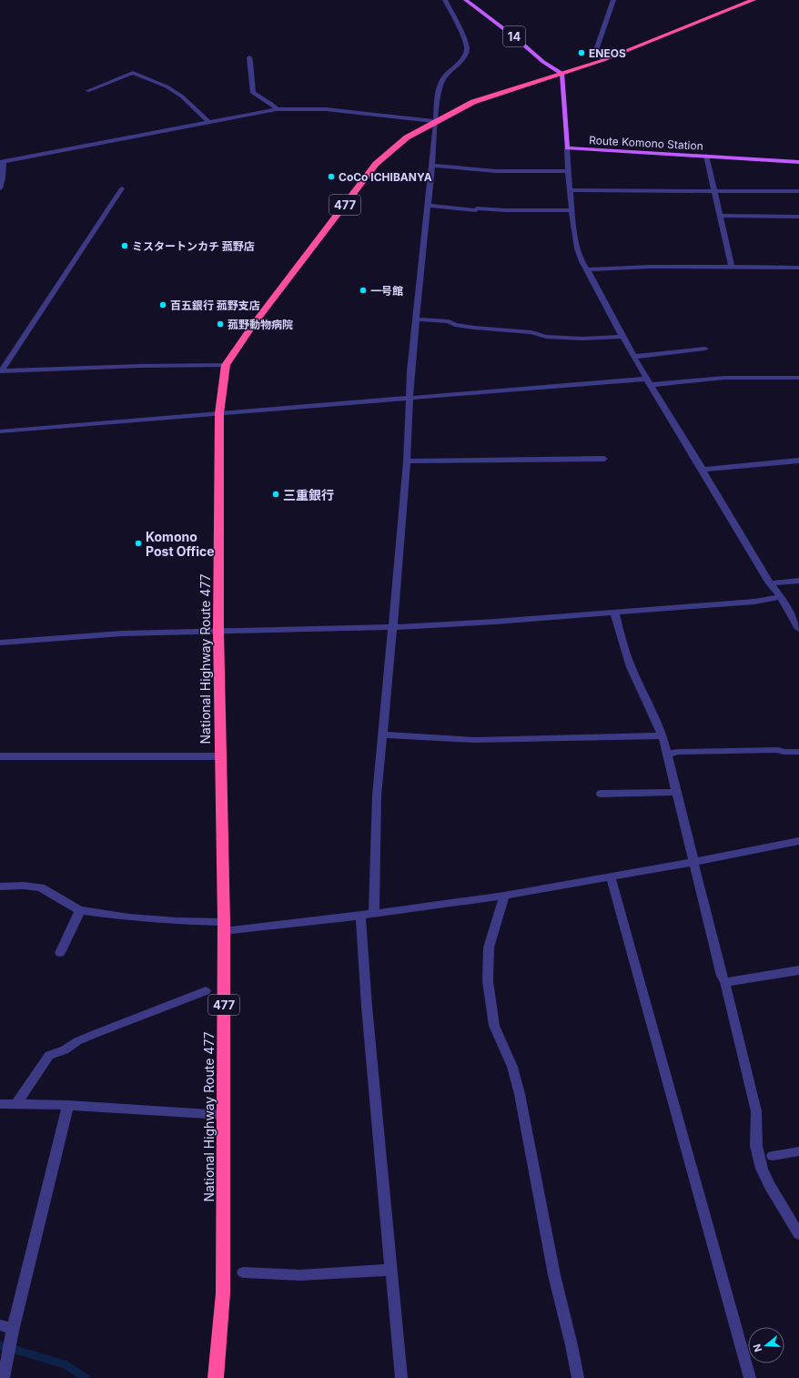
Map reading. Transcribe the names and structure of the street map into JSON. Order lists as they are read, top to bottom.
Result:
{
  "streets": {
    "highway": ["477", "National Highway Route 477"],
    "main road": ["14", "Route Komono Station"]
  },
  "crossings": [
    ["14", "National Highway Route 477"]
  ],
  "places": [
    "ENEOS",
    "CoCo ICHIBANYA",
    "ミスタートンカチ 菰野店",
    "一号館",
    "百五銀行 菰野支店",
    "菰野動物病院",
    "三重銀行",
    "Komono Post Office"
  ],
  "north": "left"
}
